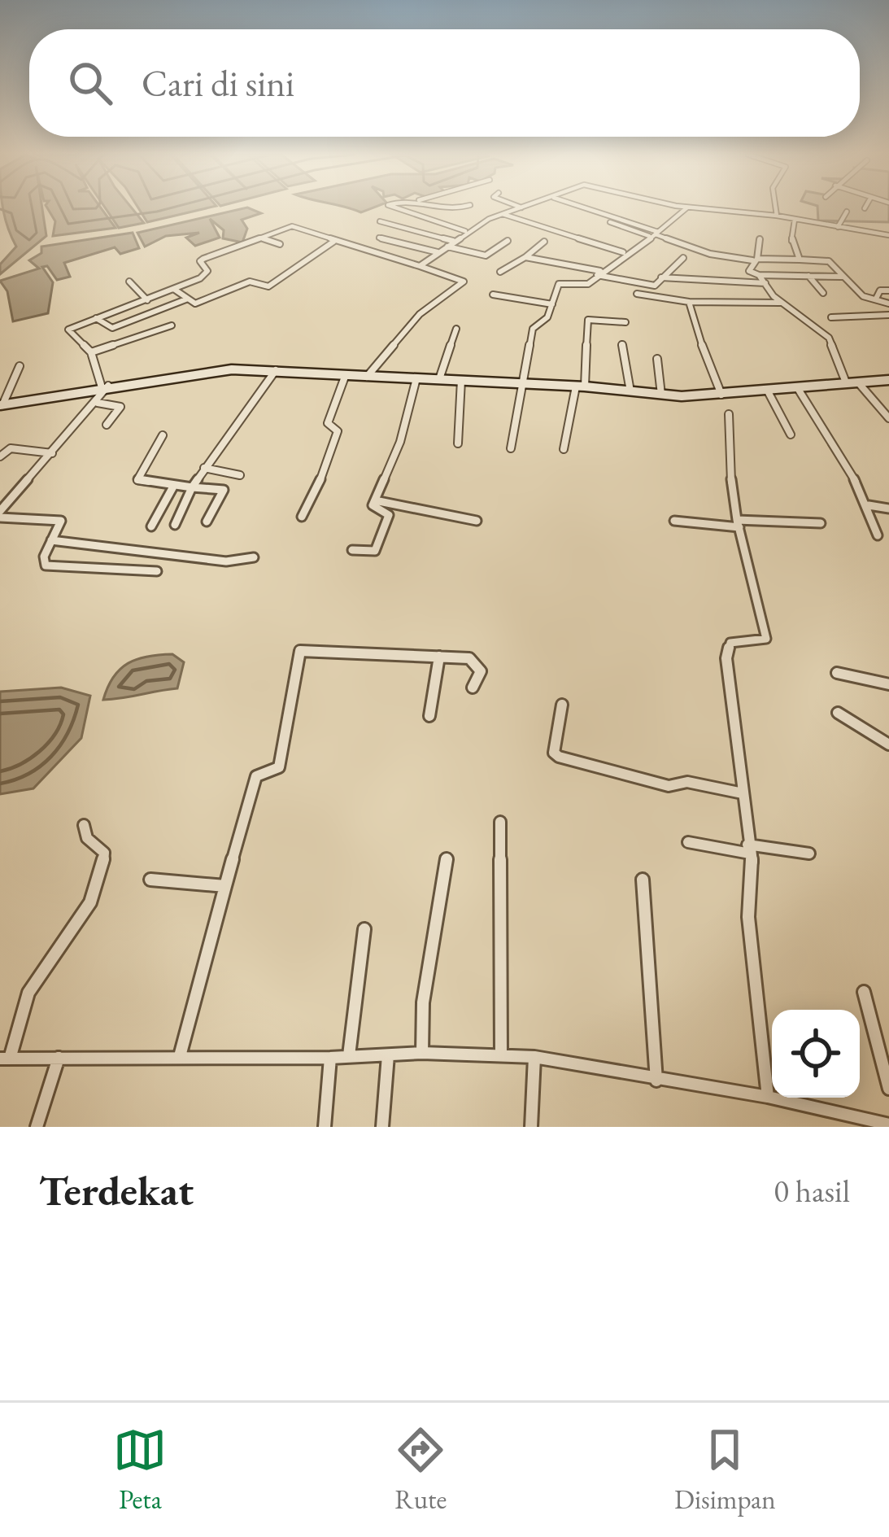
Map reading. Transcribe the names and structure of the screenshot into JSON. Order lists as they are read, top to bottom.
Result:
{
  "page": {
    "search": "Cari di sini",
    "heading": ["Terdekat", "0 hasil"],
    "nav": ["Peta", "Rute", "Disimpan"]
  }
}
